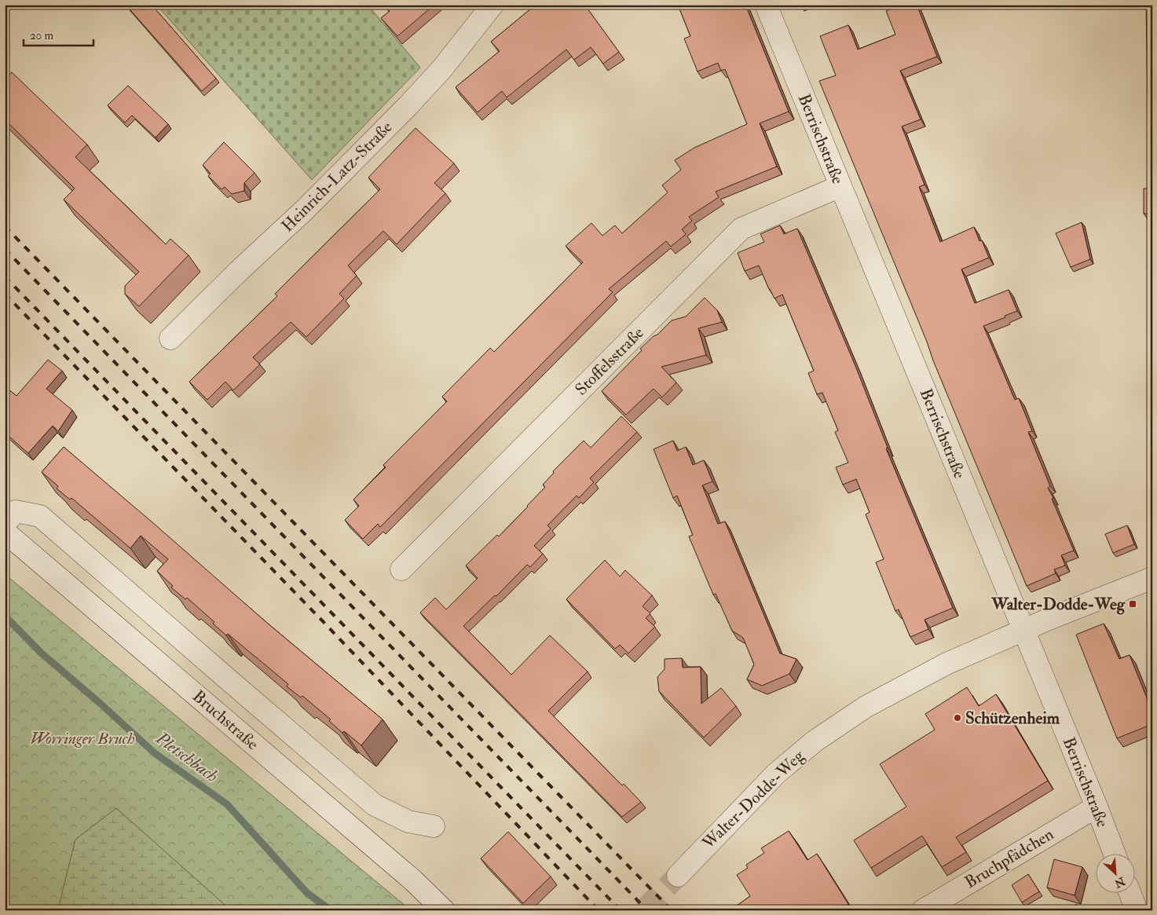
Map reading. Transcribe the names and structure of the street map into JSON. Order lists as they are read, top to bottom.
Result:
{
  "streets": {
    "street": [
      "Berrischstraße",
      "Heinrich-Latz-Straße",
      "Stoffelsstraße",
      "Bruchstraße",
      "Walter-Dodde-Weg",
      "Bruchpfädchen"
    ]
  },
  "crossings": [
    ["Berrischstraße", "Stoffelsstraße"],
    ["Berrischstraße", "Walter-Dodde-Weg"],
    ["Berrischstraße", "Bruchpfädchen"]
  ],
  "water": ["Pletschbach"],
  "parks": ["Worringer Bruch"],
  "places": {
    "transit": ["Walter-Dodde-Weg"],
    "other": ["Schützenheim"]
  },
  "scale_bar": "20 m",
  "north": "bottom right"
}
